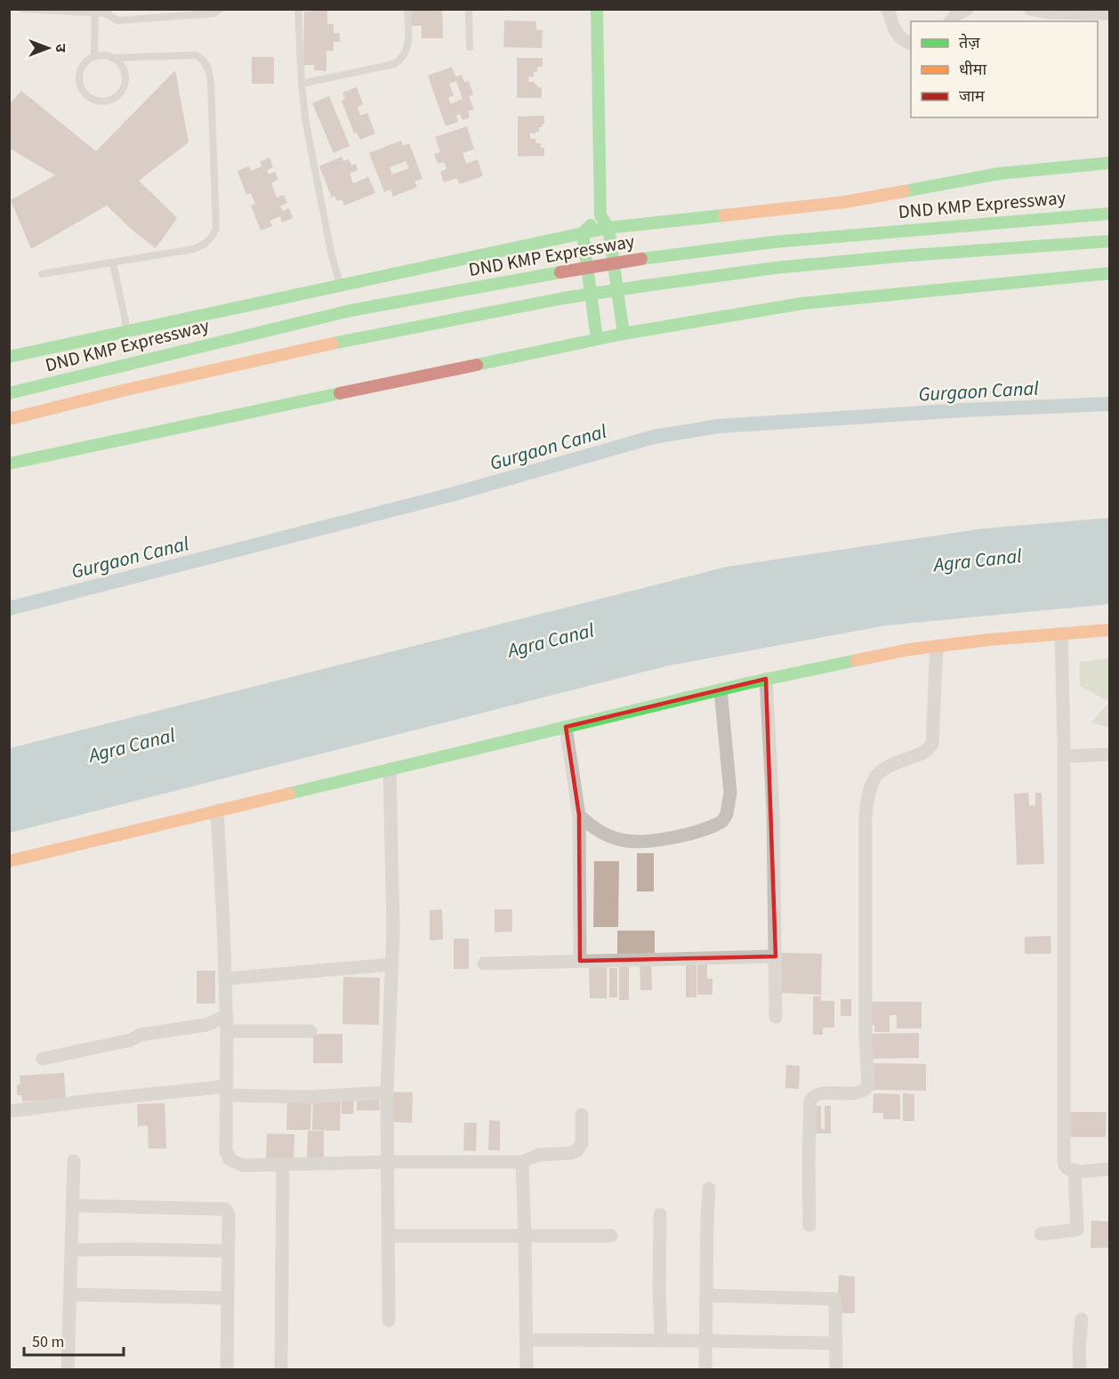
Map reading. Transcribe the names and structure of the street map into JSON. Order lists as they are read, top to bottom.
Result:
{
  "streets": {
    "main road": ["DND KMP Expressway"]
  },
  "water": ["Gurgaon Canal", "Agra Canal"],
  "legend": ["तेज़", "धीमा", "जाम"],
  "scale_bar": "50 m",
  "north": "right"
}
